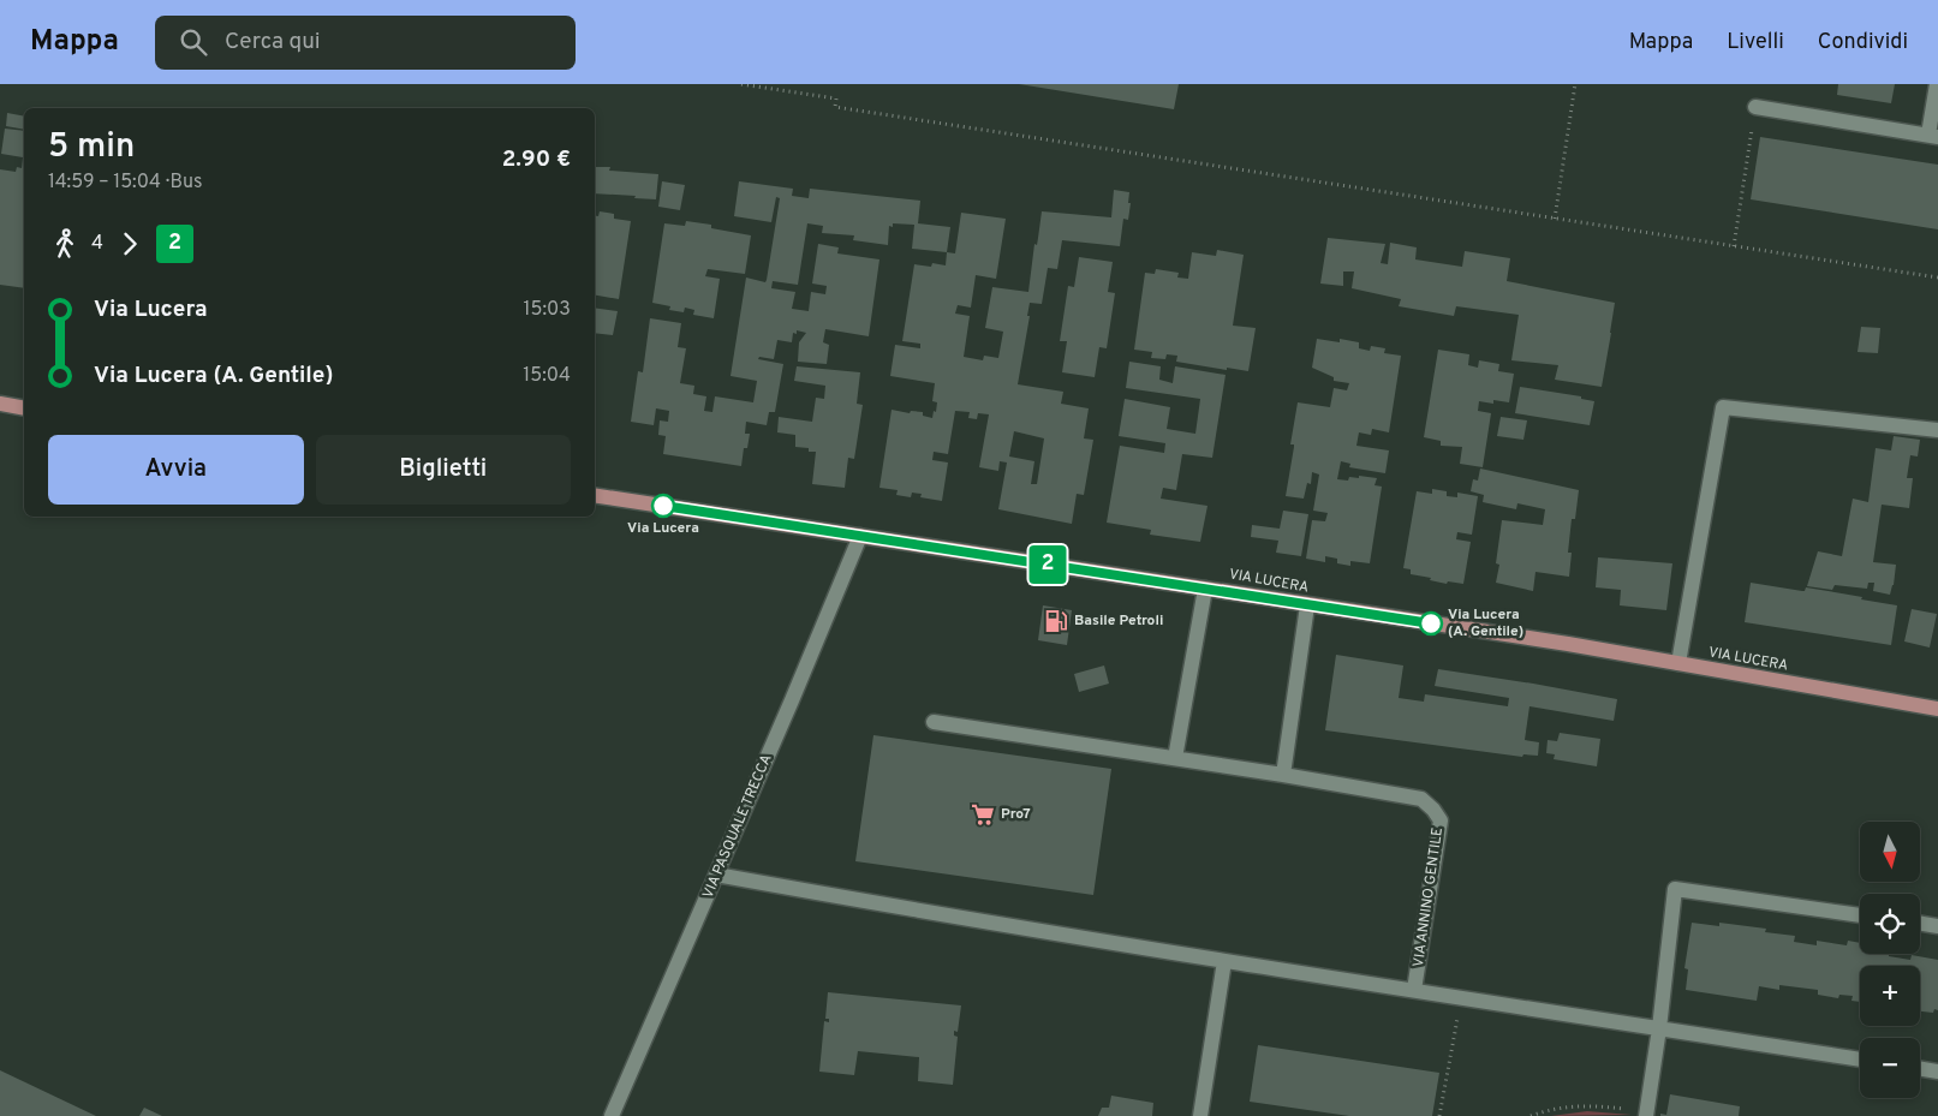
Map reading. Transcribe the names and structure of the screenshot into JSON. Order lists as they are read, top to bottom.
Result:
{
  "streets": {
    "main road": ["VIA LUCERA"],
    "street": ["VIA PASQUALE TRECCA", "VIA ANNINO GENTILE"]
  },
  "crossings": [
    ["VIA LUCERA", "VIA PASQUALE TRECCA"],
    ["VIA PASQUALE TRECCA", "VIA ANNINO GENTILE"]
  ],
  "places": {
    "other": ["Via Lucera", "Via Lucera (A. Gentile)"],
    "fuel station": ["Basile Petroli"],
    "supermarket": ["Pro7"]
  },
  "lines": ["bus line 2"],
  "north": "bottom",
  "page": {
    "header": "Mappa",
    "search": "Cerca qui",
    "nav": ["Mappa", "Livelli", "Condividi"],
    "on_map": "2",
    "heading": ["5 min", "14:59 – 15:04 · Bus", "2.90 €"],
    "legs": ["4", "2"],
    "list": [
      {
        "name": "Via Lucera",
        "value": "15:03"
      },
      {
        "name": "Via Lucera (A. Gentile)",
        "value": "15:04"
      }
    ],
    "buttons": ["Avvia", "Biglietti"],
    "map_buttons": ["+", "−"]
  }
}
